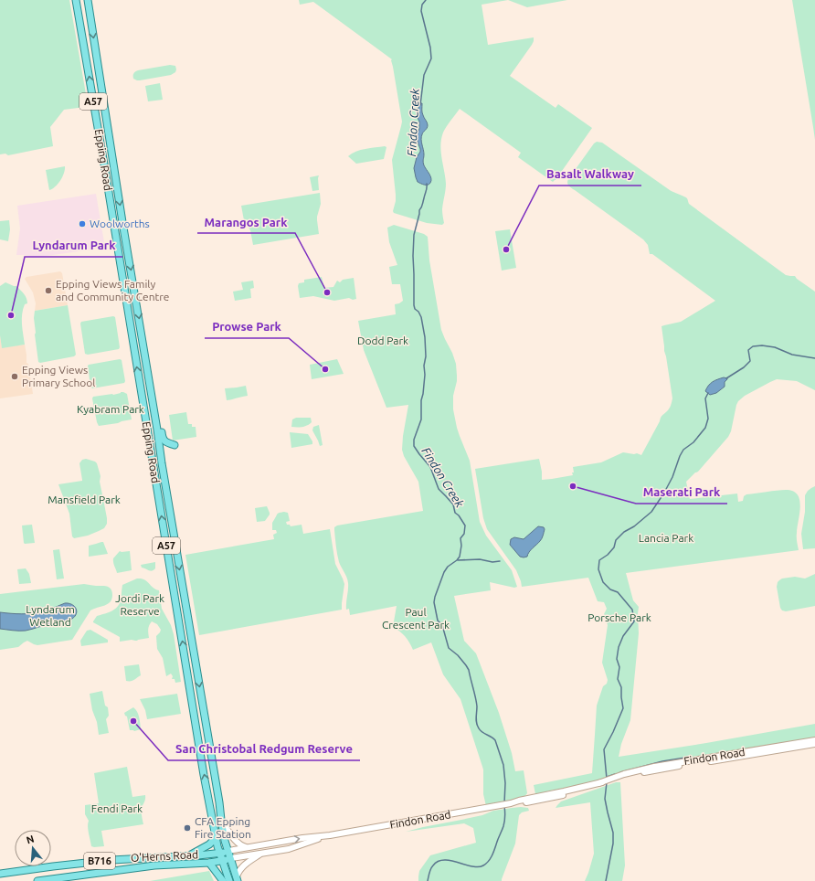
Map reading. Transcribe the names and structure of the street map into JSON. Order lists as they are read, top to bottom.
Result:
{
  "streets": {
    "main road": [
      "A57",
      "Epping Road",
      "Findon Road",
      "O'Herns Road",
      "B716"
    ]
  },
  "crossings": [
    ["Epping Road", "Findon Road"],
    ["Epping Road", "O'Herns Road"],
    ["Findon Road", "O'Herns Road"]
  ],
  "water": ["Findon Creek"],
  "parks": [
    "Dodd Park",
    "Kyabram Park",
    "Mansfield Park",
    "Lancia Park",
    "Jordi Park Reserve",
    "Lyndarum Wetland",
    "Paul Crescent Park",
    "Porsche Park",
    "Fendi Park"
  ],
  "places": [
    "Woolworths",
    "Basalt Walkway",
    "Epping Views Family and Community Centre",
    "Marangos Park",
    "Lyndarum Park",
    "Prowse Park",
    "Epping Views Primary School",
    "Maserati Park",
    "San Christobal Redgum Reserve",
    "CFA Epping Fire Station"
  ],
  "north": "top"
}
